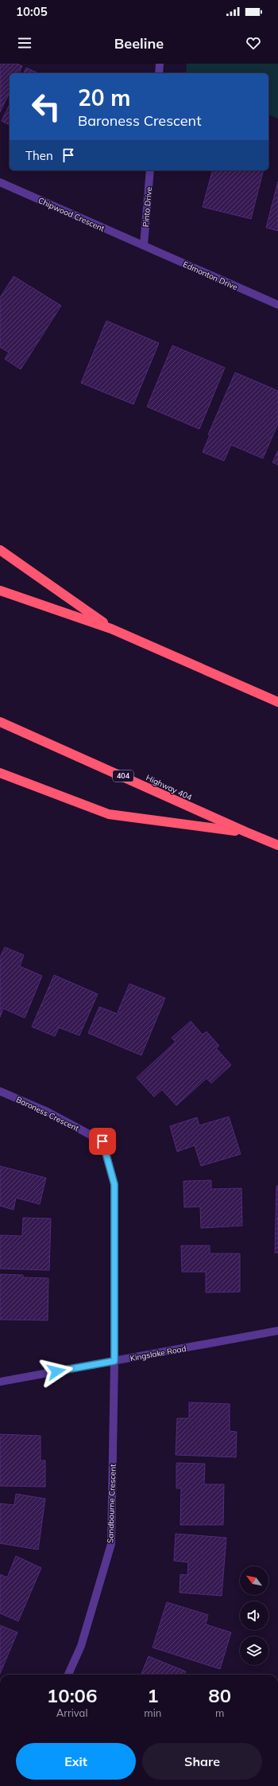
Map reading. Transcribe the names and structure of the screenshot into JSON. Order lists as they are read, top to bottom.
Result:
{
  "streets": {
    "highway": ["404", "Highway 404"],
    "street": [
      "Pinto Drive",
      "Chipwood Crescent",
      "Edmonton Drive",
      "Baroness Crescent",
      "Kingslake Road",
      "Sandbourne Crescent"
    ]
  },
  "crossings": [
    ["Pinto Drive", "Chipwood Crescent"],
    ["Pinto Drive", "Edmonton Drive"],
    ["Chipwood Crescent", "Edmonton Drive"],
    ["Baroness Crescent", "Kingslake Road"],
    ["Baroness Crescent", "Sandbourne Crescent"],
    ["Kingslake Road", "Sandbourne Crescent"]
  ],
  "north": "top left",
  "page": {
    "status": "10:05",
    "header": "Beeline",
    "turn": ["20 m", "Baroness Crescent"],
    "then": "Then",
    "eta": [
      "10:06",
      "Arrival",
      "1",
      "min",
      "80",
      "m"
    ],
    "buttons": ["Exit", "Share"]
  }
}
